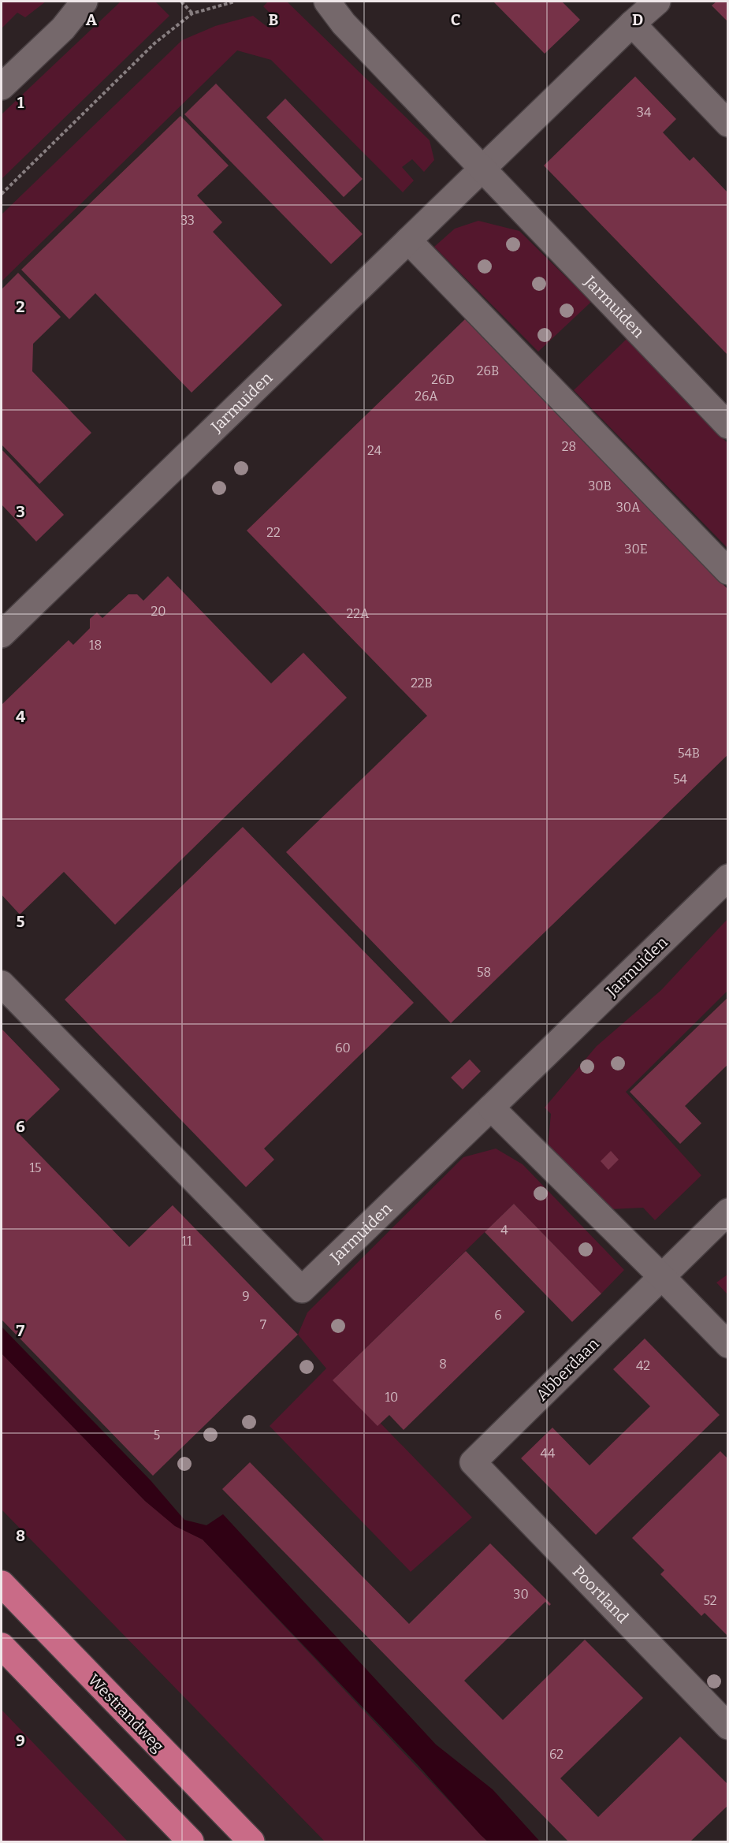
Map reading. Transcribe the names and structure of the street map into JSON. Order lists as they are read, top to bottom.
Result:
{
  "streets": {
    "highway": ["Westrandweg"],
    "street": ["Jarmuiden", "Abberdaan", "Poortland"]
  },
  "crossings": [
    ["Abberdaan", "Poortland"]
  ],
  "house_numbers": [
    "34",
    "33",
    "26B",
    "26D",
    "26A",
    "28",
    "24",
    "30B",
    "30A",
    "22",
    "30E",
    "20",
    "22A",
    "18",
    "22B",
    "54B",
    "54",
    "58",
    "60",
    "15",
    "4",
    "11",
    "9",
    "6",
    "7",
    "8",
    "42",
    "10",
    "5",
    "44",
    "30",
    "52",
    "62"
  ],
  "grid": {
    "columns": [
      "A",
      "B",
      "C",
      "D"
    ],
    "rows": [
      "1",
      "2",
      "3",
      "4",
      "5",
      "6",
      "7",
      "8",
      "9"
    ]
  }
}
